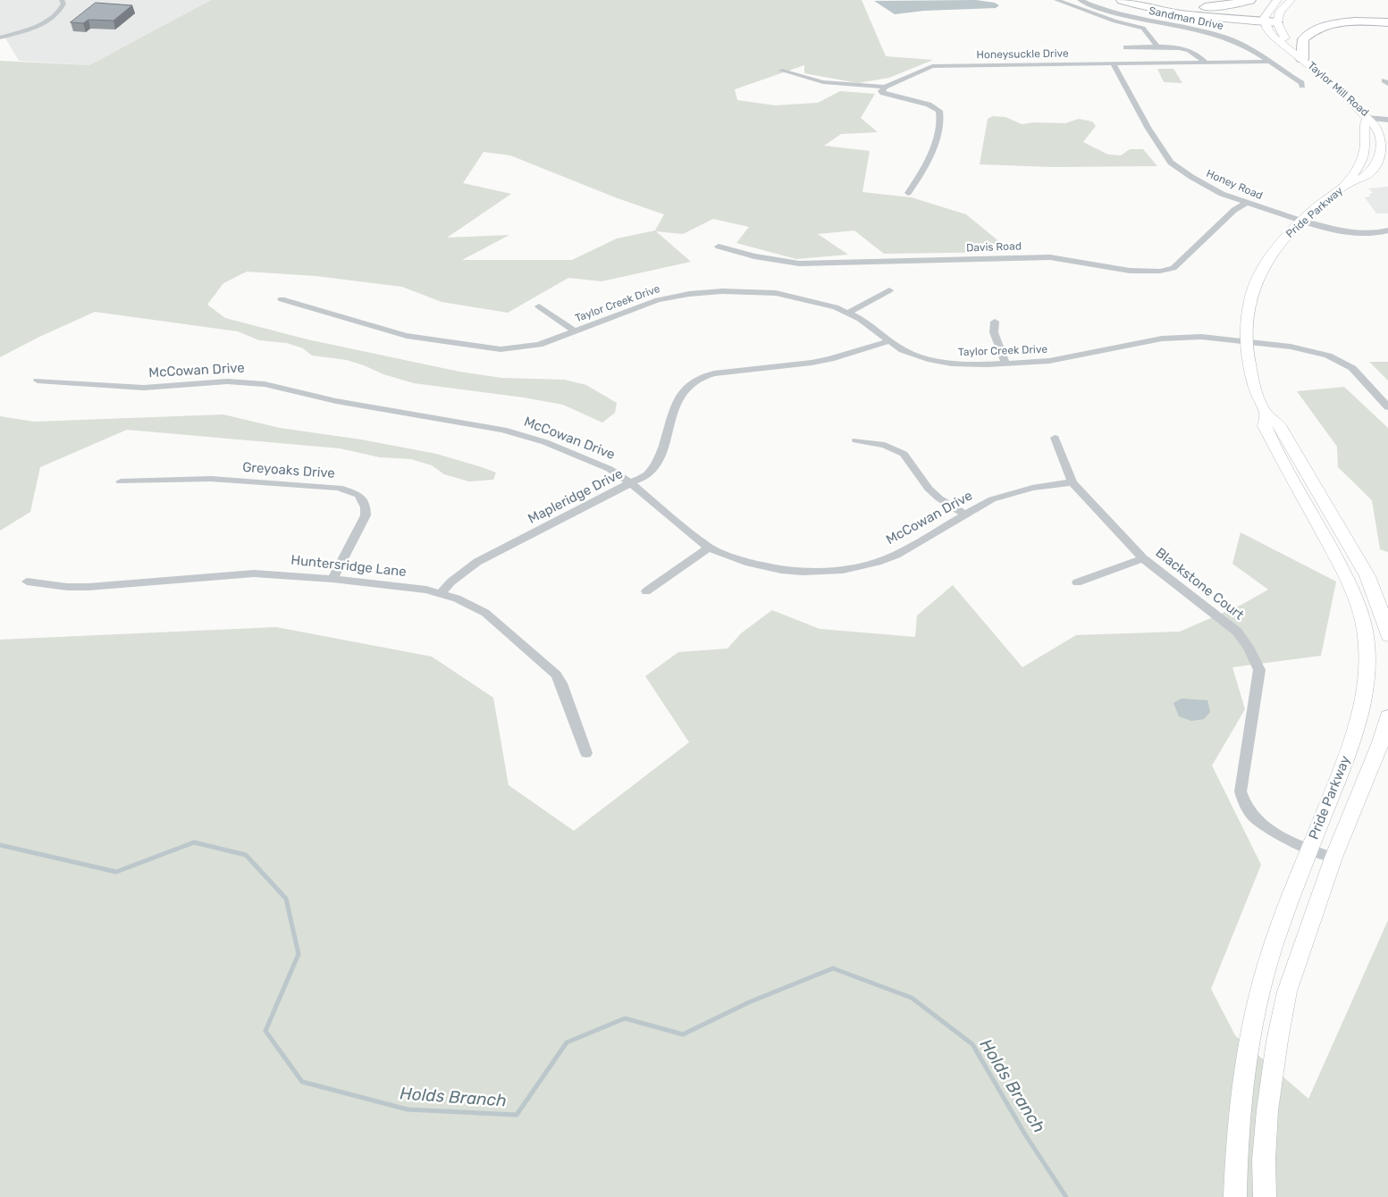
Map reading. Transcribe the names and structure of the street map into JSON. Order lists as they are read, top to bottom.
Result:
{
  "streets": {
    "main road": ["Taylor Mill Road", "Pride Parkway"],
    "street": [
      "Sandman Drive",
      "Honeysuckle Drive",
      "Honey Road",
      "Davis Road",
      "Taylor Creek Drive",
      "McCowan Drive",
      "Greyoaks Drive",
      "Mapleridge Drive",
      "Huntersridge Lane",
      "Blackstone Court"
    ]
  },
  "crossings": [
    ["Sandman Drive", "Honeysuckle Drive"],
    ["Honeysuckle Drive", "Honey Road"],
    ["Taylor Mill Road", "Pride Parkway"],
    ["Honey Road", "Pride Parkway"],
    ["Honey Road", "Davis Road"],
    ["Pride Parkway", "Taylor Creek Drive"],
    ["Pride Parkway", "Blackstone Court"],
    ["Taylor Creek Drive", "Mapleridge Drive"],
    ["McCowan Drive", "Mapleridge Drive"],
    ["McCowan Drive", "Blackstone Court"],
    ["Greyoaks Drive", "Huntersridge Lane"],
    ["Mapleridge Drive", "Huntersridge Lane"]
  ],
  "water": ["Holds Branch"]
}
